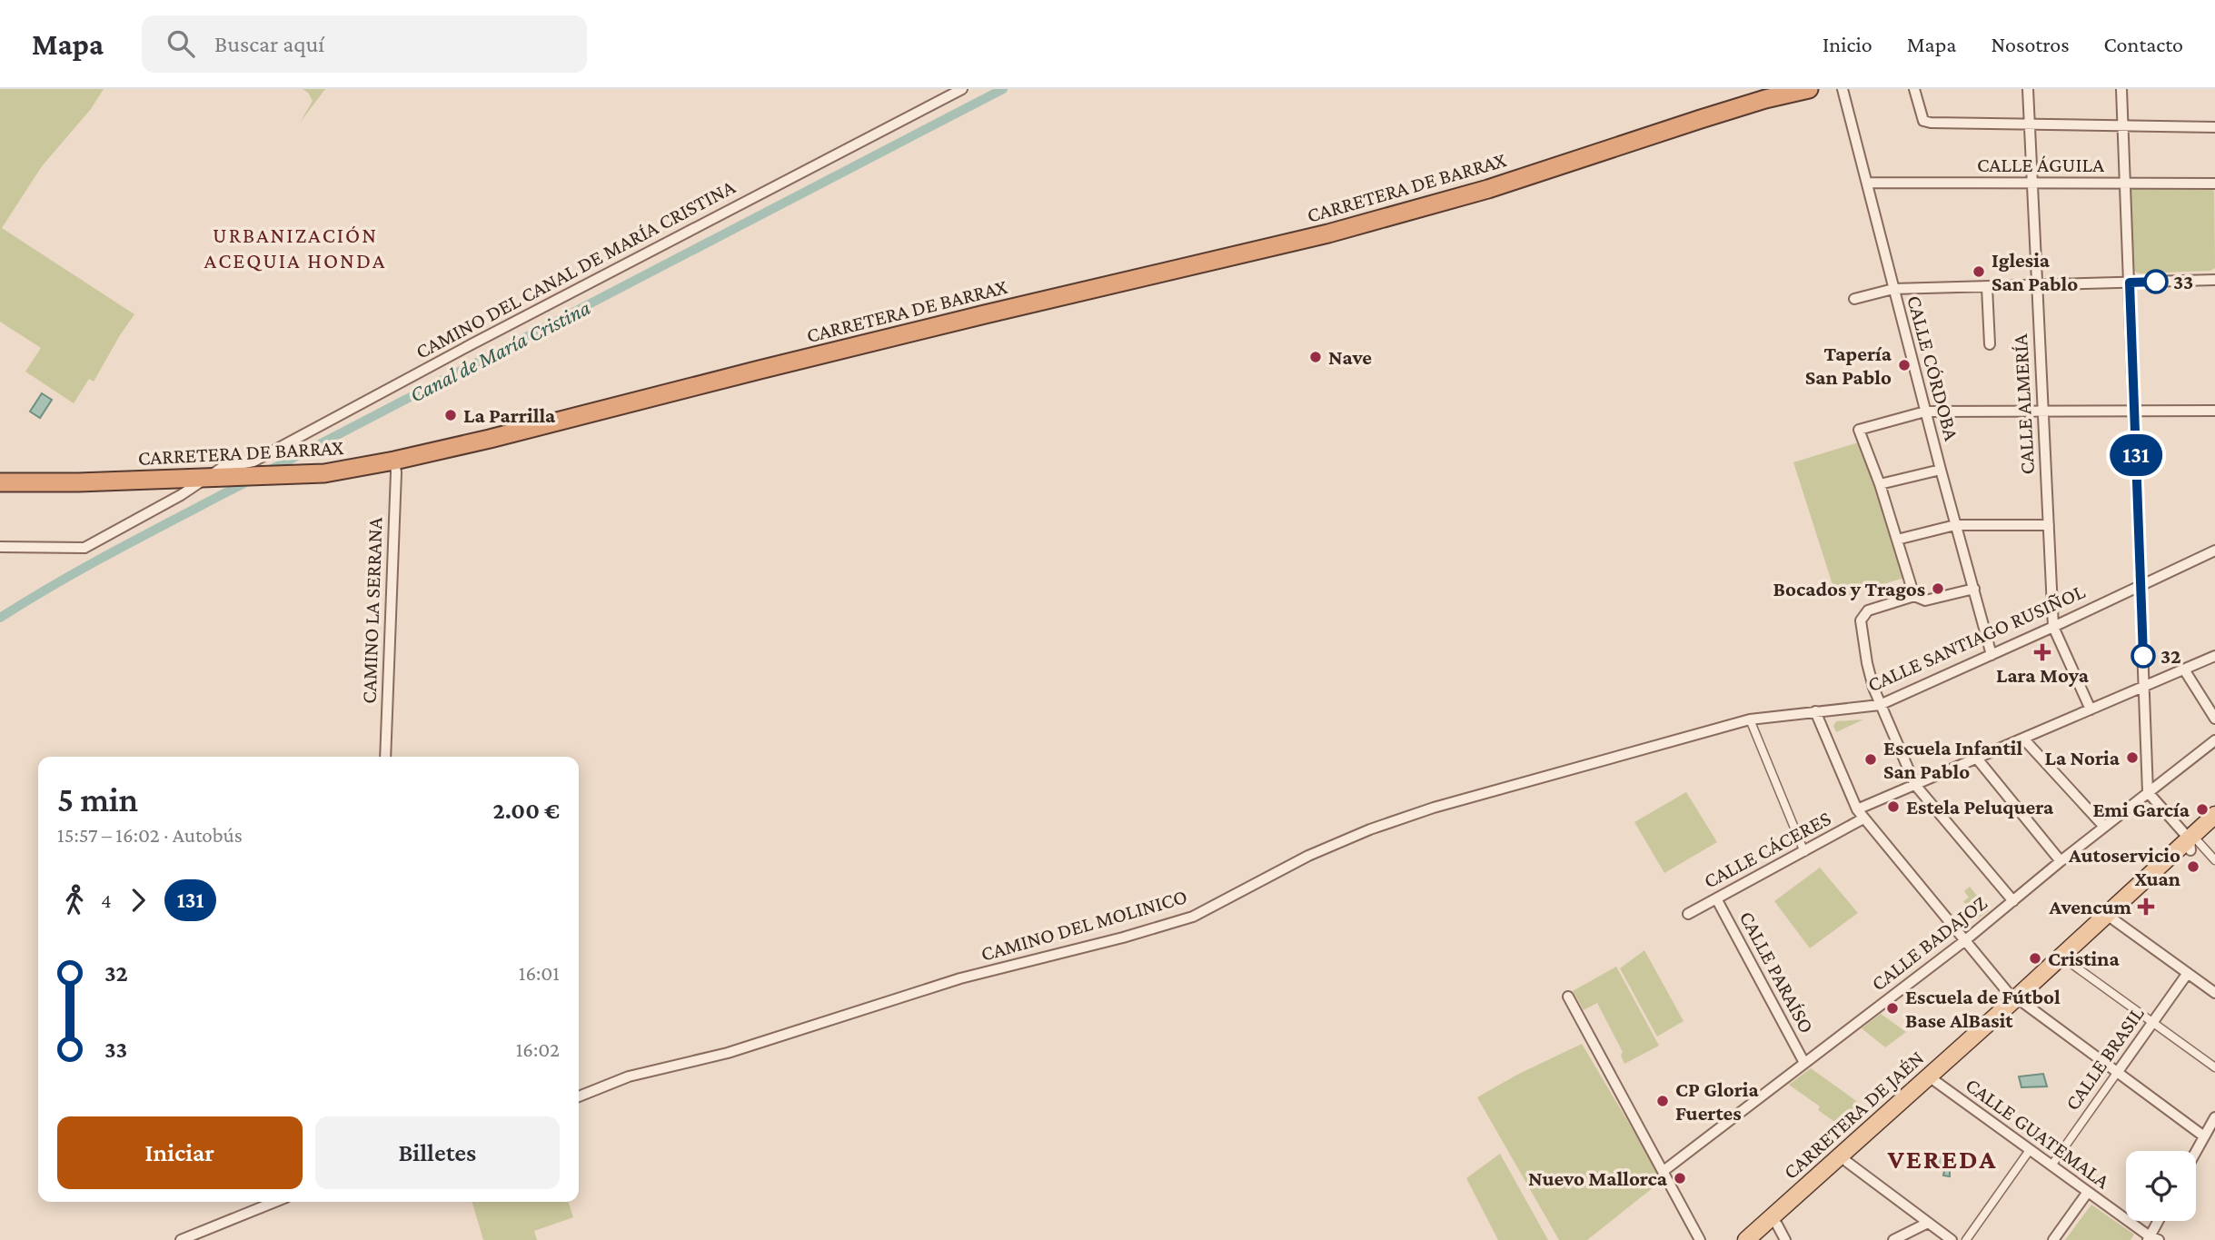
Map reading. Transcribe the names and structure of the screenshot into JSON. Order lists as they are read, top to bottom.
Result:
{
  "streets": {
    "highway": ["CARRETERA DE BARRAX"],
    "main road": ["CARRETERA DE JAÉN"],
    "street": [
      "CALLE ÁGUILA",
      "CAMINO DEL CANAL DE MARÍA CRISTINA",
      "CALLE CÓRDOBA",
      "CALLE ALMERÍA",
      "CAMINO LA SERRANA",
      "CALLE SANTIAGO RUSIÑOL",
      "CALLE CÁCERES",
      "CAMINO DEL MOLINICO",
      "CALLE BADAJOZ",
      "CALLE PARAÍSO",
      "CALLE BRASIL",
      "CALLE GUATEMALA"
    ]
  },
  "crossings": [
    ["CALLE ÁGUILA", "CALLE CÓRDOBA"],
    ["CALLE ÁGUILA", "CALLE ALMERÍA"],
    ["CARRETERA DE BARRAX", "CAMINO DEL CANAL DE MARÍA CRISTINA"],
    ["CARRETERA DE BARRAX", "CAMINO LA SERRANA"],
    ["CALLE CÓRDOBA", "CALLE SANTIAGO RUSIÑOL"],
    ["CALLE ALMERÍA", "CALLE SANTIAGO RUSIÑOL"],
    ["CALLE ALMERÍA", "CALLE CÁCERES"],
    ["CALLE SANTIAGO RUSIÑOL", "CAMINO DEL MOLINICO"],
    ["CALLE CÁCERES", "CALLE PARAÍSO"],
    ["CALLE BADAJOZ", "CALLE PARAÍSO"],
    ["CALLE BRASIL", "CALLE GUATEMALA"],
    ["CARRETERA DE JAÉN", "CALLE GUATEMALA"]
  ],
  "districts": ["URBANIZACIÓN ACEQUIA HONDA", "VEREDA"],
  "water": ["Canal de María Cristina"],
  "places": {
    "other": [
      "Iglesia San Pablo",
      "33",
      "Nave",
      "Tapería San Pablo",
      "La Parrilla",
      "Bocados y Tragos",
      "32",
      "La Noria",
      "Escuela Infantil San Pablo",
      "Estela Peluquera",
      "Emi García",
      "Autoservicio Xuan",
      "Cristina",
      "Escuela de Fútbol Base AlBasit",
      "CP Gloria Fuertes",
      "Nuevo Mallorca"
    ],
    "health": ["Lara Moya", "Avencum"]
  },
  "lines": ["bus line 131"],
  "page": {
    "header": "Mapa",
    "search": "Buscar aquí",
    "nav": [
      "Inicio",
      "Mapa",
      "Nosotros",
      "Contacto"
    ],
    "on_map": "131",
    "heading": ["5 min", "15:57 – 16:02 · Autobús", "2.00 €"],
    "legs": ["4", "131"],
    "list": [
      {
        "name": "32",
        "value": "16:01"
      },
      {
        "name": "33",
        "value": "16:02"
      }
    ],
    "buttons": ["Iniciar", "Billetes"]
  }
}
